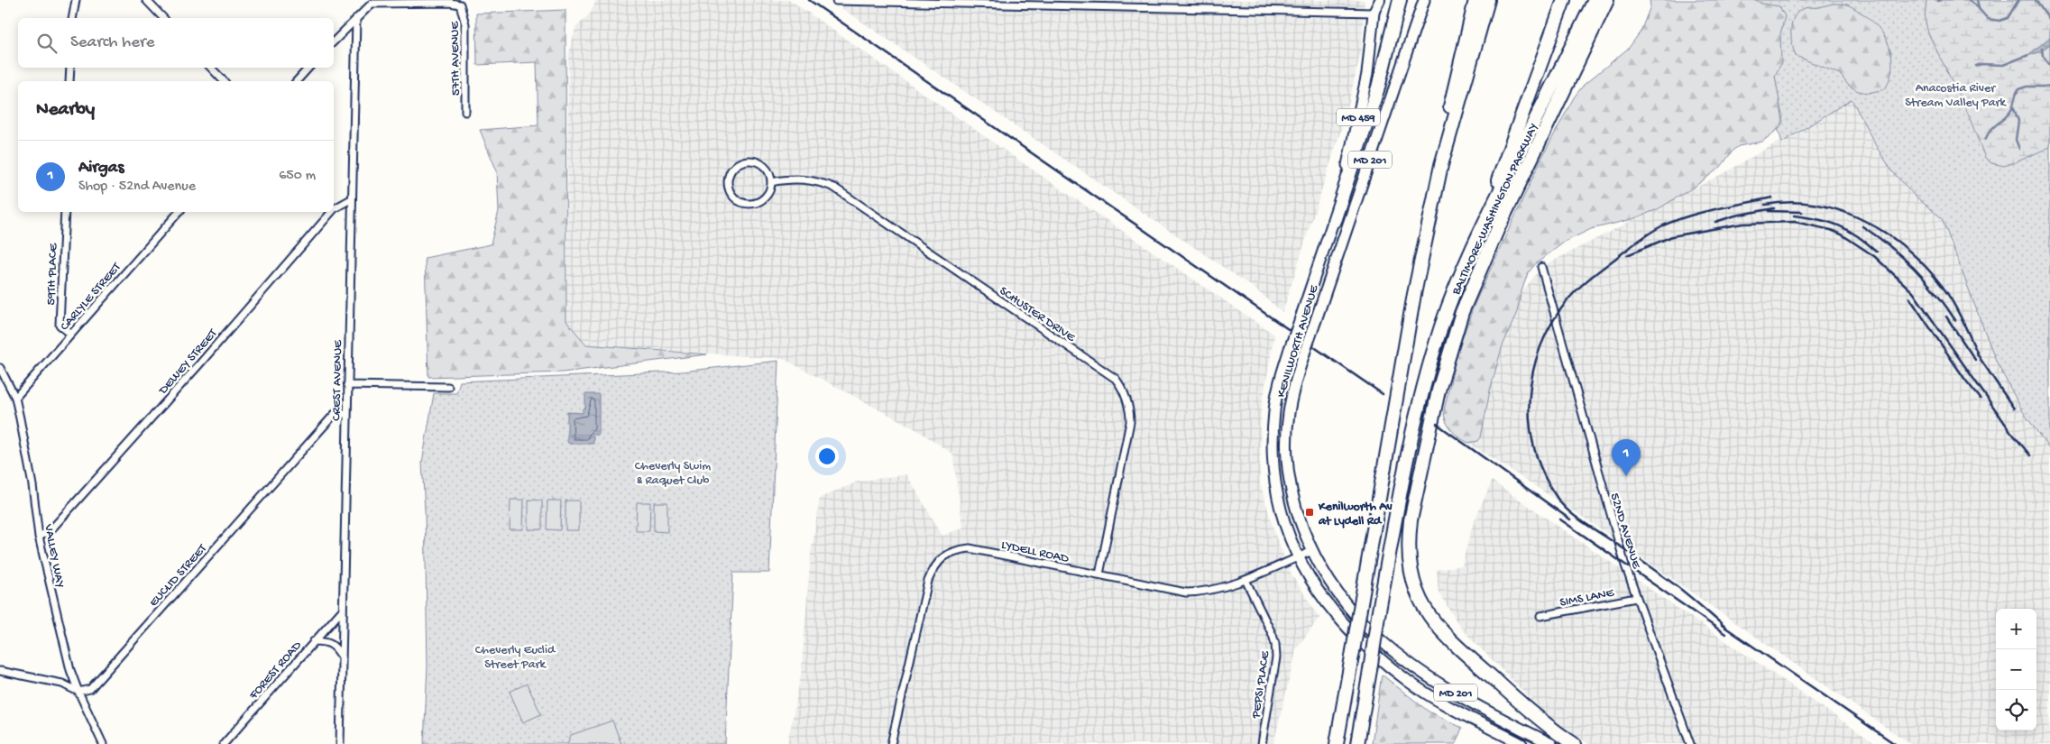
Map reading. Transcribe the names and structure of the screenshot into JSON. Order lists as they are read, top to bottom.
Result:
{
  "streets": {
    "highway": ["MD 201", "BALTIMORE-WASHINGTON PARKWAY"],
    "main road": ["MD 459", "KENILWORTH AVENUE"],
    "street": [
      "57TH AVENUE",
      "59TH PLACE",
      "CARLYLE STREET",
      "SCHUSTER DRIVE",
      "DEWEY STREET",
      "CREST AVENUE",
      "52ND AVENUE",
      "LYDELL ROAD",
      "VALLEY WAY",
      "EUCLID STREET",
      "SIMS LANE",
      "FOREST ROAD",
      "PEPSI PLACE"
    ]
  },
  "crossings": [
    ["MD 201", "KENILWORTH AVENUE"],
    ["59TH PLACE", "CARLYLE STREET"],
    ["CARLYLE STREET", "VALLEY WAY"],
    ["SCHUSTER DRIVE", "LYDELL ROAD"],
    ["KENILWORTH AVENUE", "LYDELL ROAD"],
    ["DEWEY STREET", "CREST AVENUE"],
    ["DEWEY STREET", "VALLEY WAY"],
    ["CREST AVENUE", "EUCLID STREET"],
    ["CREST AVENUE", "FOREST ROAD"],
    ["52ND AVENUE", "SIMS LANE"],
    ["LYDELL ROAD", "PEPSI PLACE"],
    ["VALLEY WAY", "EUCLID STREET"]
  ],
  "parks": ["Anacostia River Stream Valley Park", "Cheverly Swim & Raquet Club", "Cheverly Euclid Street Park"],
  "places": {
    "transit": ["Kenilworth Av at Lydell Rd"]
  },
  "page": {
    "search": "Search here",
    "heading": "Nearby",
    "list": [
      {
        "mark": "1",
        "name": "Airgas",
        "note": "Shop · 52nd Avenue",
        "value": "650 m"
      }
    ],
    "pins": "1",
    "map_buttons": ["+", "−"]
  }
}
